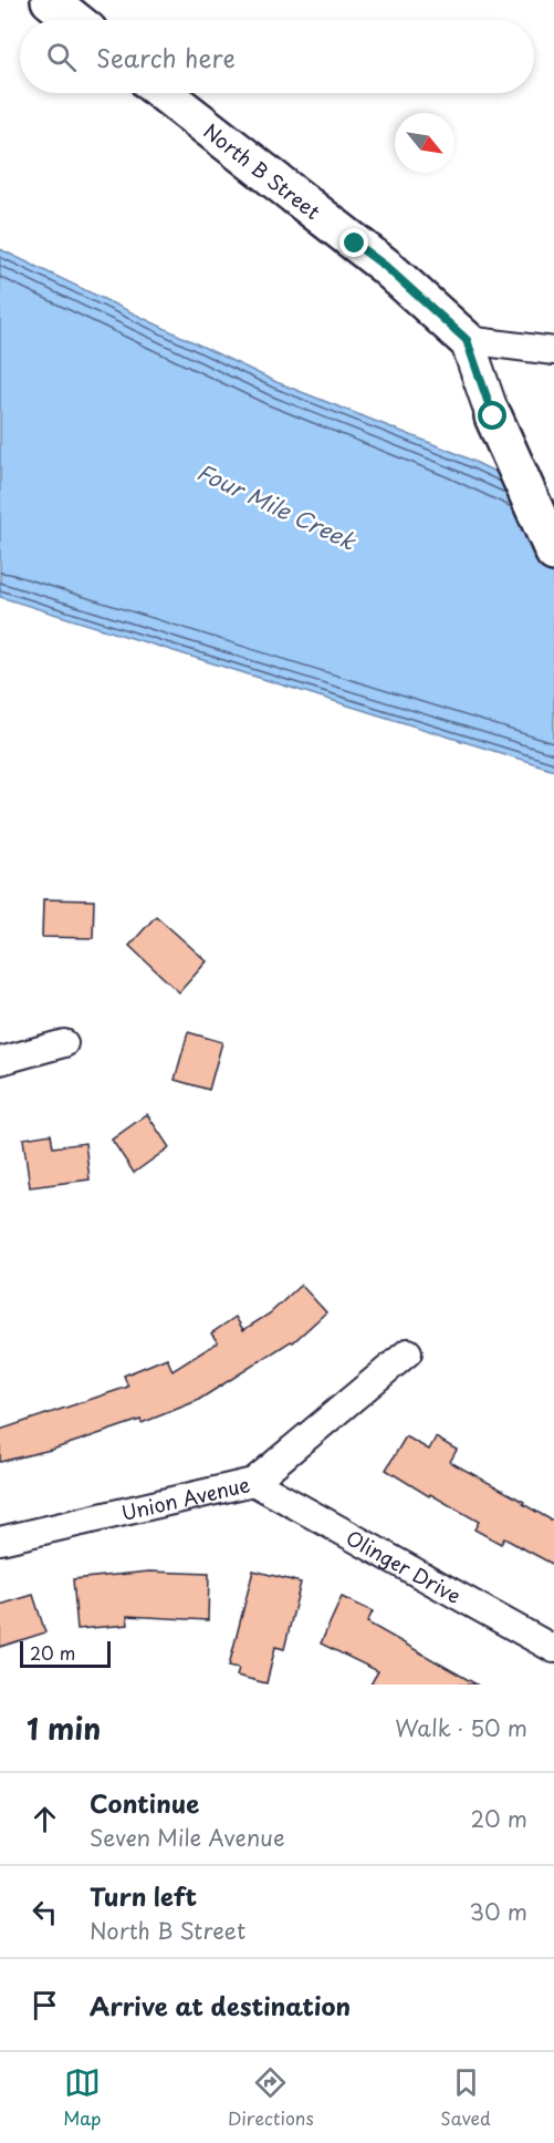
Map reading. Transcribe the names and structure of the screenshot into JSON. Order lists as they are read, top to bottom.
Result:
{
  "streets": {
    "main road": ["North B Street"],
    "street": ["Union Avenue", "Olinger Drive"]
  },
  "crossings": [
    ["Union Avenue", "Olinger Drive"]
  ],
  "water": ["Four Mile Creek"],
  "scale_bar": "20 m",
  "north": "bottom right",
  "page": {
    "search": "Search here",
    "scale": "20 m",
    "heading": ["1 min", "Walk · 50 m"],
    "list": [
      ["Continue", "Seven Mile Avenue", "20 m"],
      ["Turn left", "North B Street", "30 m"],
      "Arrive at destination"
    ],
    "nav": ["Map", "Directions", "Saved"]
  }
}
